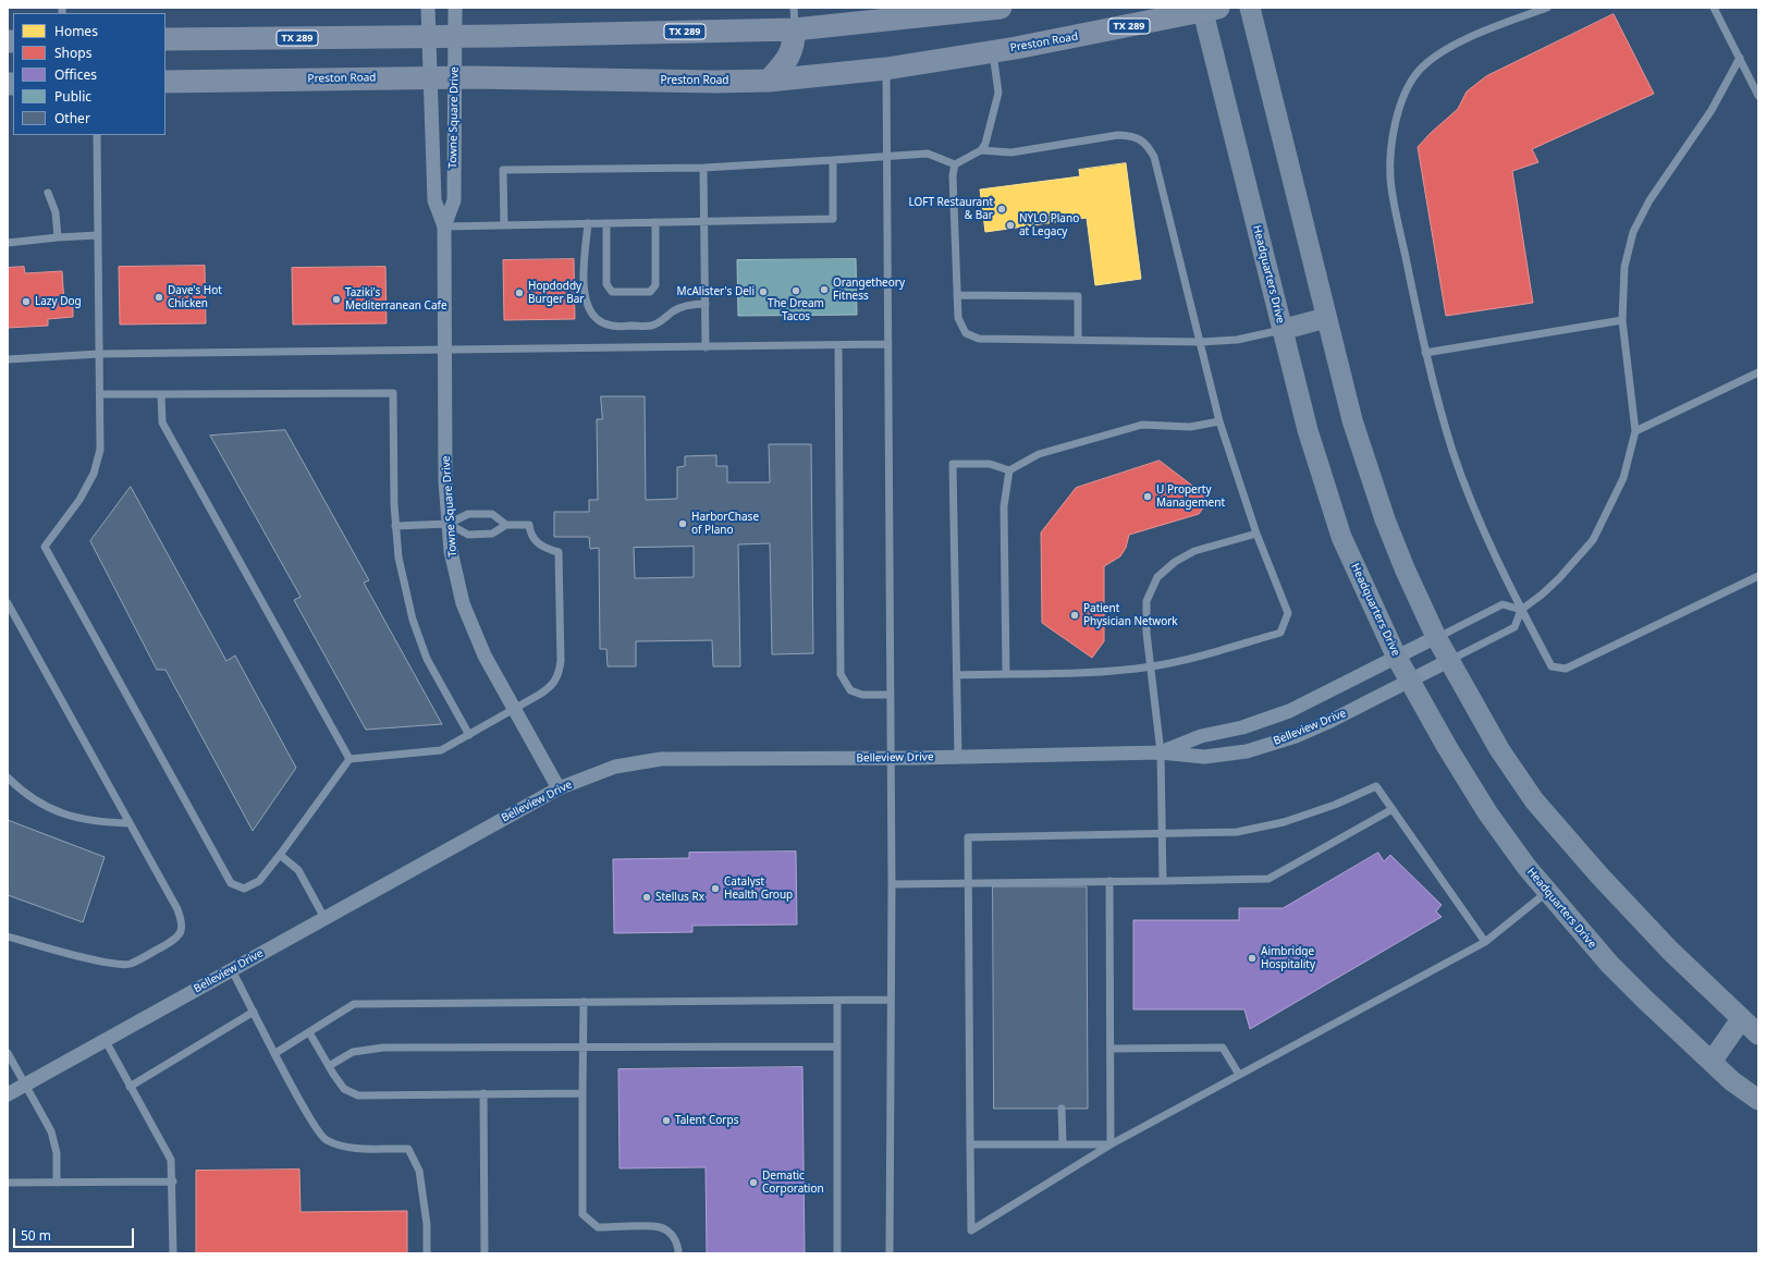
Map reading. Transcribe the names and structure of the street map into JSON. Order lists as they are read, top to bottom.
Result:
{
  "streets": {
    "main road": ["TX 289", "Preston Road", "Headquarters Drive"],
    "street": ["Towne Square Drive", "Belleview Drive"]
  },
  "crossings": [
    ["TX 289", "Towne Square Drive"],
    ["Preston Road", "Towne Square Drive"],
    ["Preston Road", "Headquarters Drive"],
    ["Towne Square Drive", "Belleview Drive"],
    ["Headquarters Drive", "Belleview Drive"]
  ],
  "places": [
    "LOFT Restaurant & Bar",
    "NYLO Plano at Legacy",
    "Orangetheory Fitness",
    "The Dream Tacos",
    "McAlister's Deli",
    "Hopdoddy Burger Bar",
    "Dave's Hot Chicken",
    "Taziki's Mediterranean Cafe",
    "Lazy Dog",
    "U Property Management",
    "HarborChase of Plano",
    "Patient Physician Network",
    "Catalyst Health Group",
    "Stellus Rx",
    "Aimbridge Hospitality",
    "Talent Corps",
    "Dematic Corporation"
  ],
  "legend": [
    "Homes",
    "Shops",
    "Offices",
    "Public",
    "Other"
  ],
  "scale_bar": "50 m"
}
